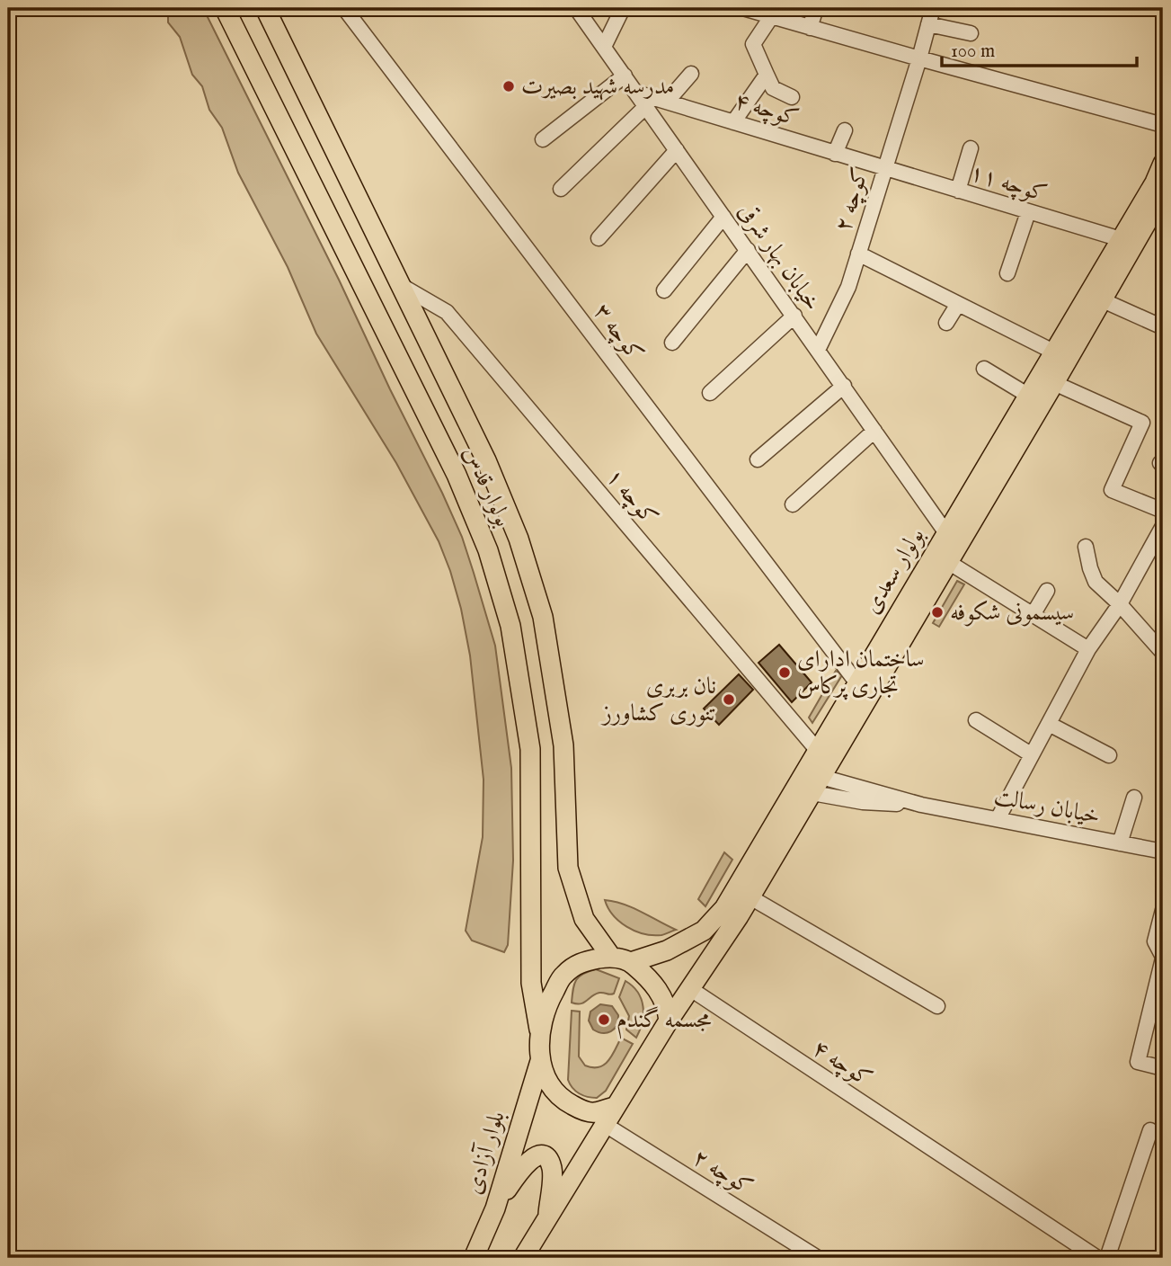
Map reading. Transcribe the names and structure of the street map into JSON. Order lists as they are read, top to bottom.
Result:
{
  "streets": {
    "main road": ["بولوار قدس", "بولوار سعدی", "بلوار آزادی"],
    "street": [
      "کوچه ۴",
      "کوچه ۱۱",
      "کوچه ۲",
      "خیابان بهار شرقی",
      "کوچه ۳",
      "کوچه ۱",
      "خیابان رسالت"
    ]
  },
  "crossings": [
    ["کوچه ۴", "کوچه ۱۱"],
    ["کوچه ۴", "کوچه ۲"],
    ["کوچه ۴", "خیابان بهار شرقی"],
    ["کوچه ۴", "بولوار سعدی"],
    ["کوچه ۱۱", "کوچه ۲"],
    ["کوچه ۱۱", "بولوار سعدی"],
    ["کوچه ۲", "خیابان بهار شرقی"],
    ["کوچه ۲", "بولوار قدس"],
    ["کوچه ۲", "بولوار سعدی"],
    ["کوچه ۲", "بلوار آزادی"],
    ["خیابان بهار شرقی", "بولوار سعدی"],
    ["کوچه ۳", "بولوار سعدی"],
    ["بولوار قدس", "کوچه ۱"],
    ["بولوار قدس", "بولوار سعدی"],
    ["بولوار قدس", "بلوار آزادی"],
    ["کوچه ۱", "بولوار سعدی"],
    ["بولوار سعدی", "خیابان رسالت"],
    ["بولوار سعدی", "بلوار آزادی"]
  ],
  "places": [
    "مدرسه شهید بصیرت",
    "سیسمونی شکوفه",
    "ساختمان ادارای تجاری پرکاس",
    "نان بربری تنوری کشاورز",
    "مجسمه گندم"
  ],
  "scale_bar": "100 m"
}
